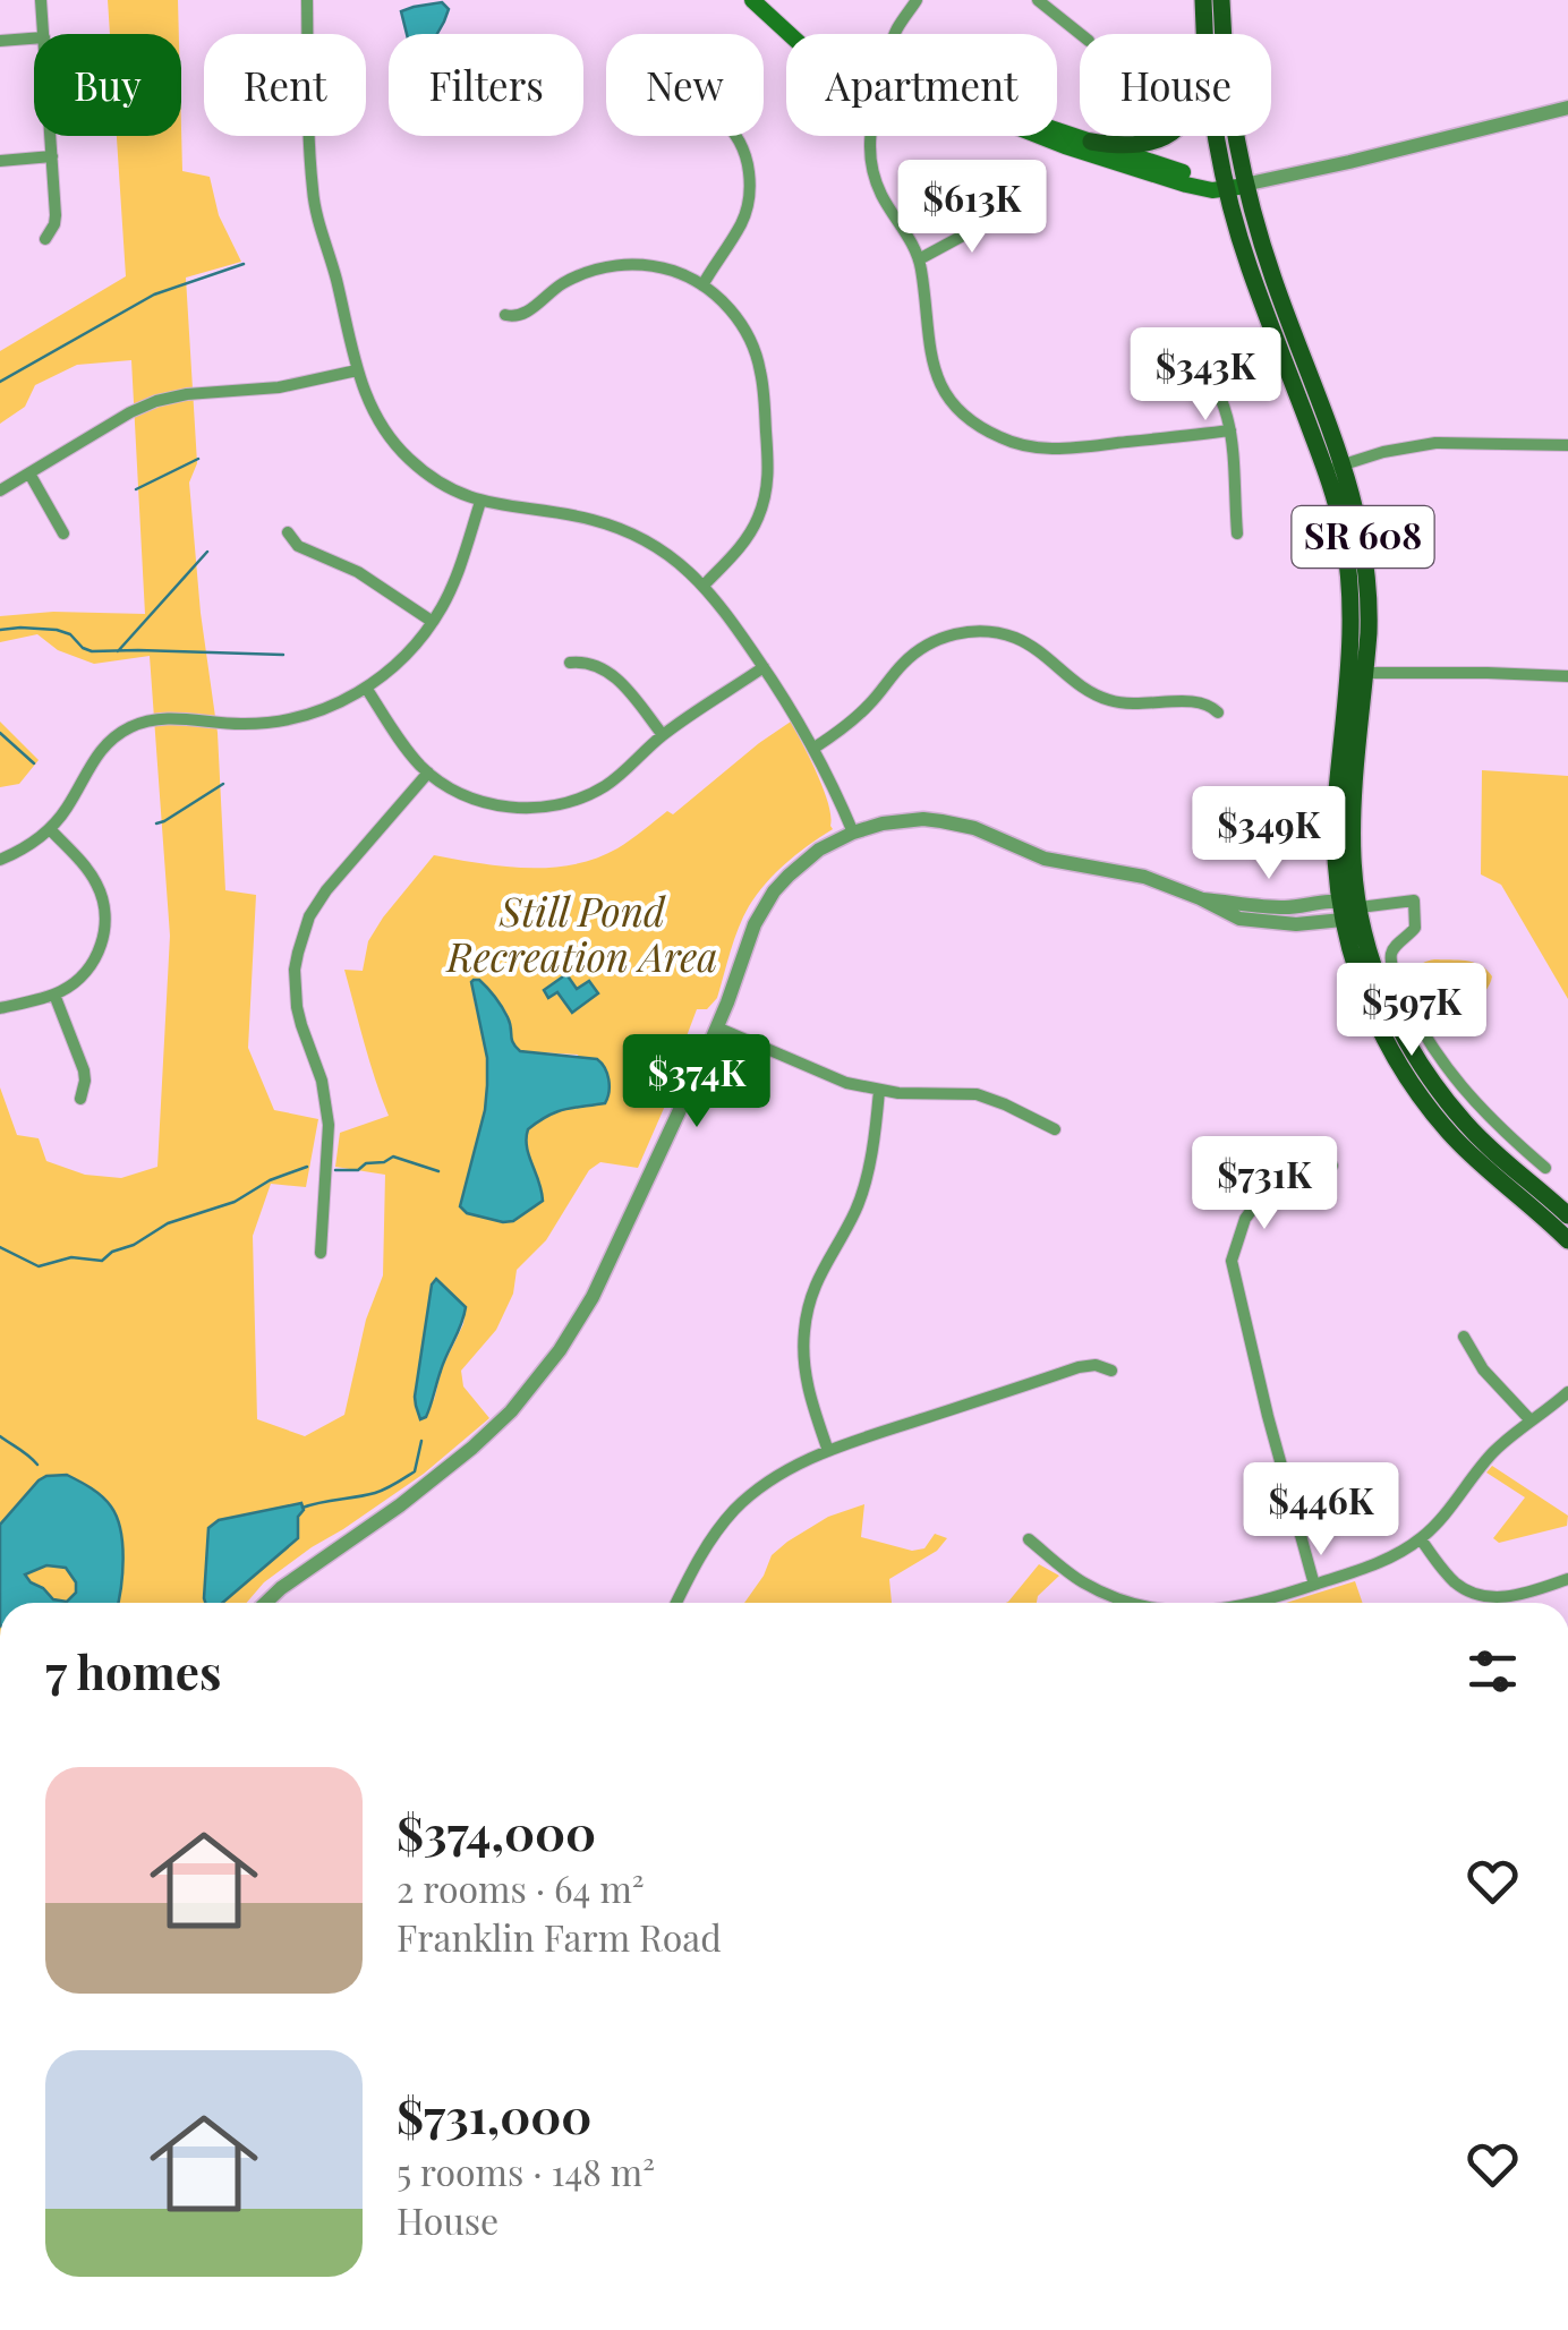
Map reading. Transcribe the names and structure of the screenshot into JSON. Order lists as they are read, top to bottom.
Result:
{
  "streets": {
    "main road": ["SR 608"]
  },
  "parks": ["Still Pond Recreation Area"],
  "page": {
    "chip": [
      "Buy",
      "Rent",
      "Filters",
      "New",
      "Apartment",
      "House"
    ],
    "price": [
      "$613K",
      "$343K",
      "$349K",
      "$597K",
      "$374K",
      "$731K",
      "$446K"
    ],
    "heading": "7 homes",
    "list": [
      {
        "name": "$374,000",
        "note": "2 rooms · 64 m² · Franklin Farm Road"
      },
      {
        "name": "$731,000",
        "note": "5 rooms · 148 m² · House"
      }
    ]
  }
}
